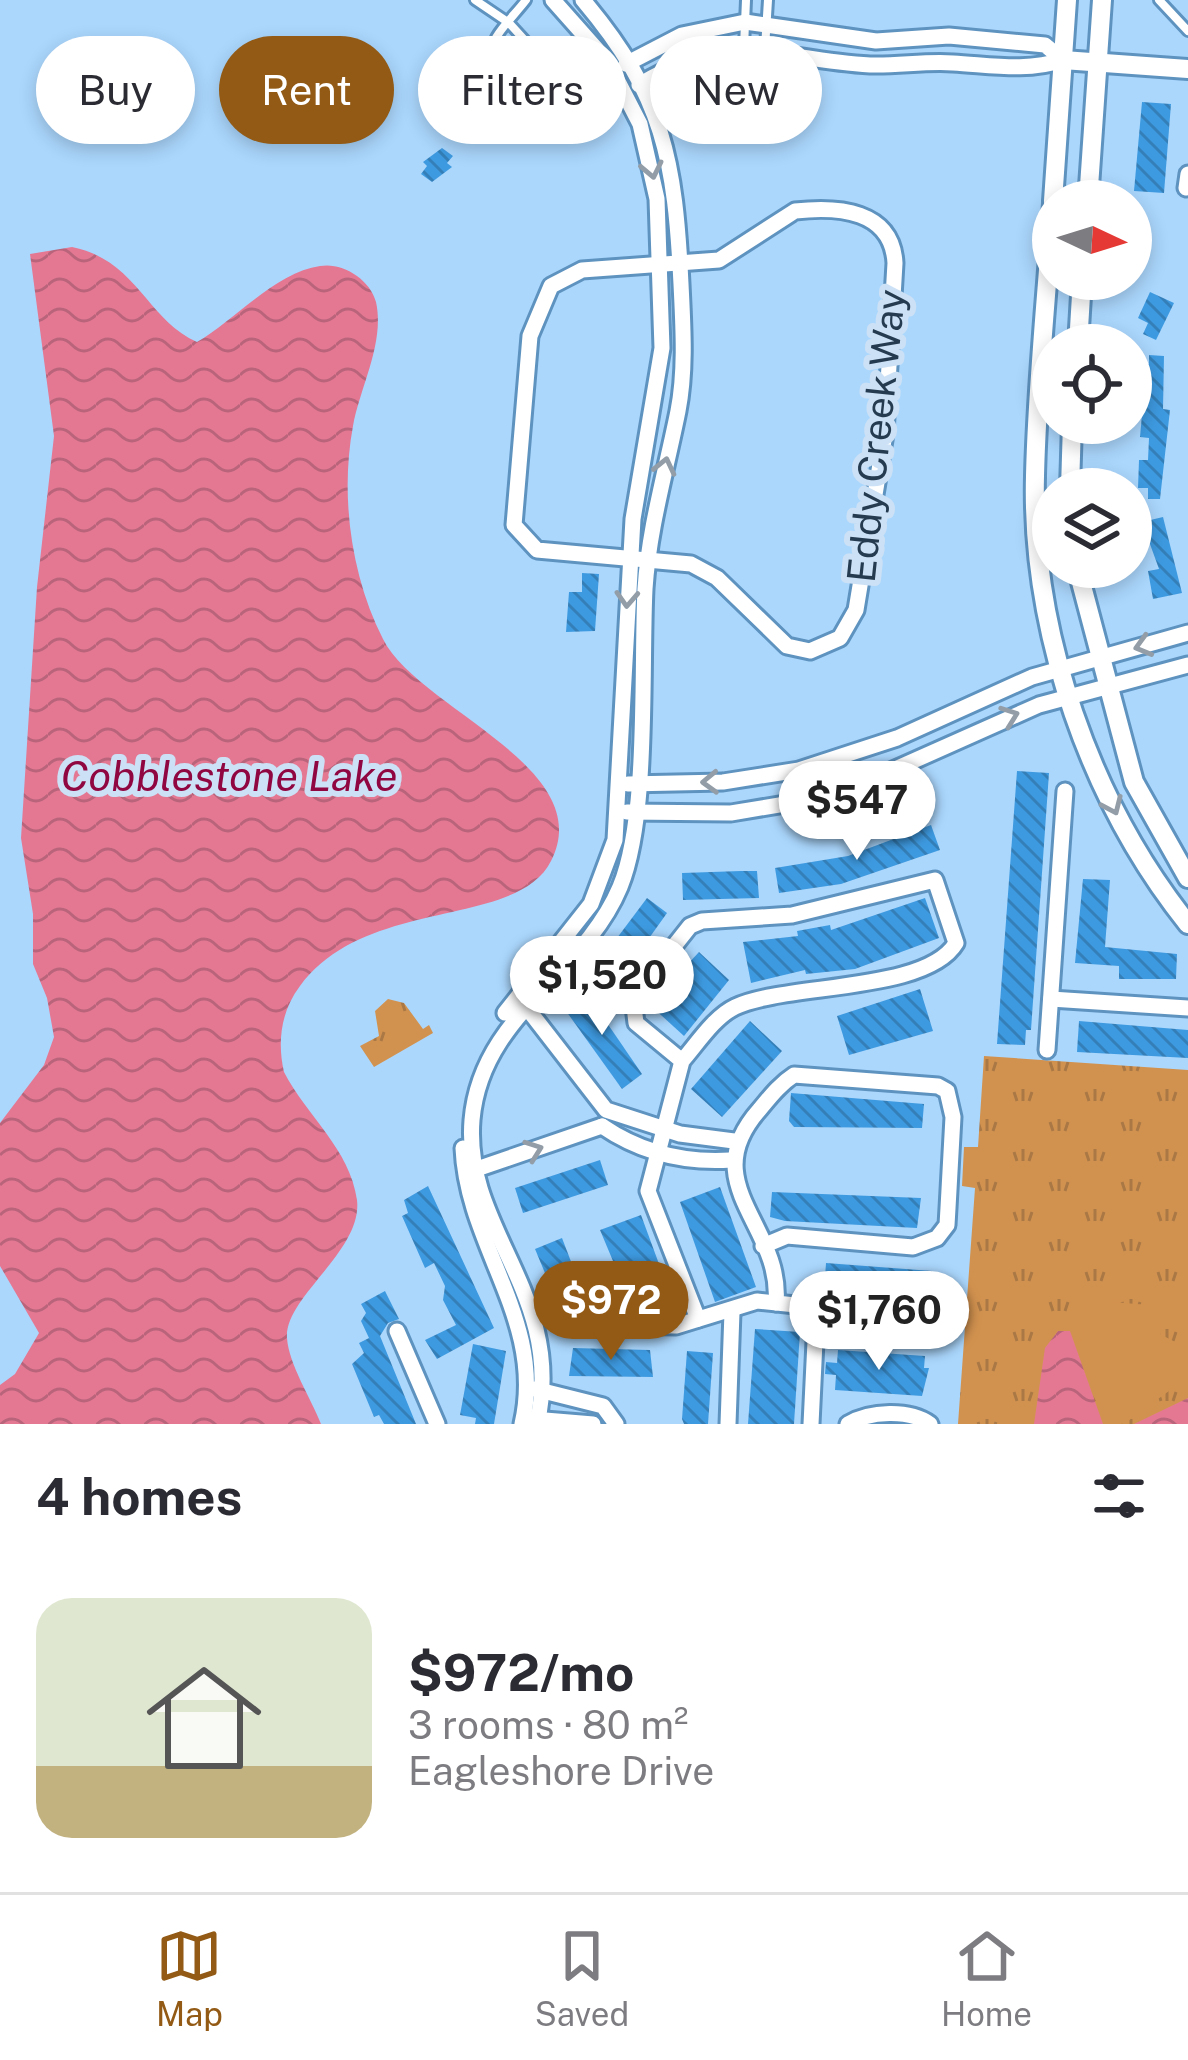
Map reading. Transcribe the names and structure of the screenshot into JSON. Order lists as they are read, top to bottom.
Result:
{
  "streets": {
    "street": ["Eddy Creek Way"]
  },
  "water": ["Cobblestone Lake"],
  "north": "right",
  "page": {
    "chip": [
      "Buy",
      "Rent",
      "Filters",
      "New"
    ],
    "price": [
      "$547",
      "$1,520",
      "$972",
      "$1,760"
    ],
    "heading": "4 homes",
    "list": [
      {
        "name": "$972/mo",
        "note": "3 rooms · 80 m² · Eagleshore Drive"
      }
    ],
    "tabs": ["Map", "Saved", "Home"]
  }
}
